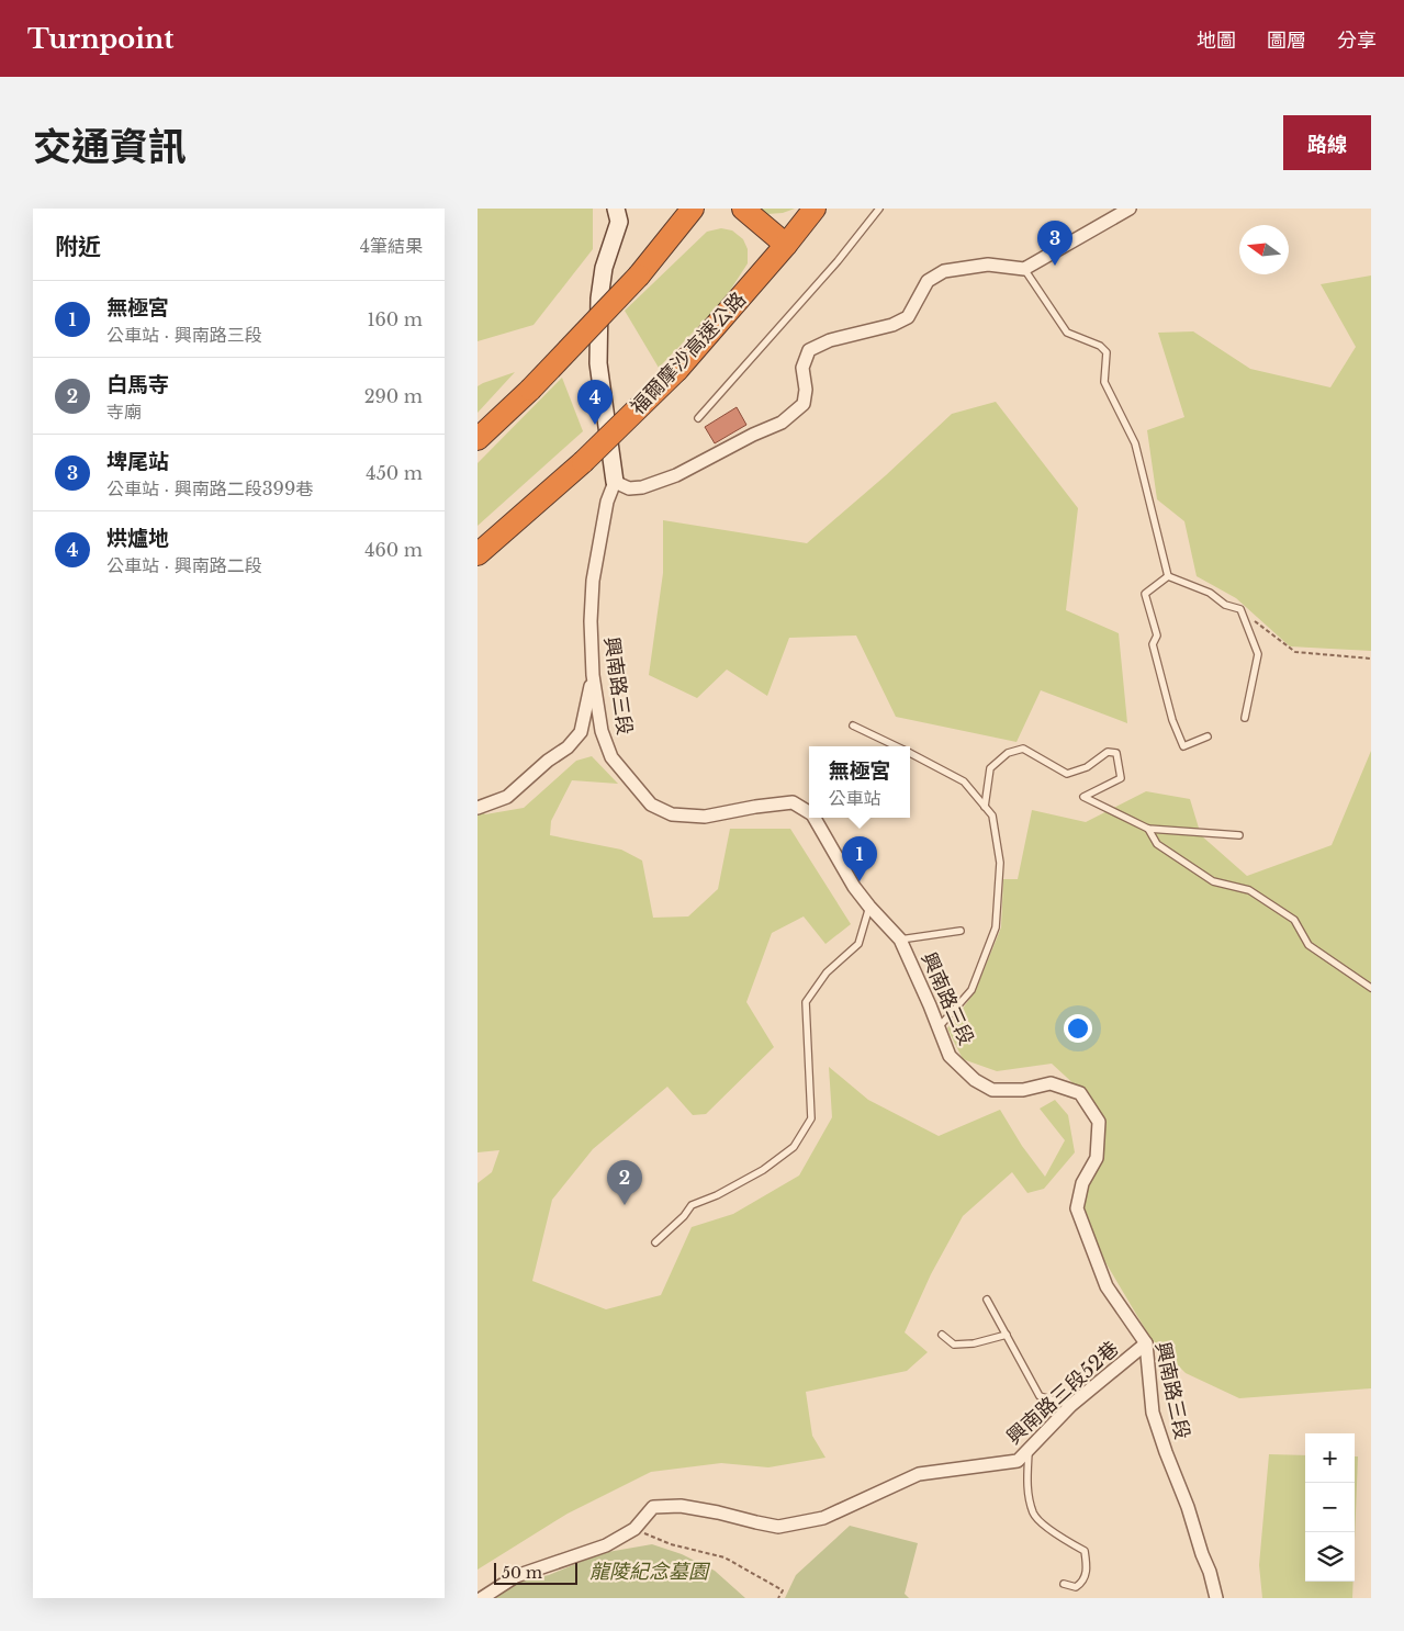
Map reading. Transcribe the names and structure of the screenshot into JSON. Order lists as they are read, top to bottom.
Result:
{
  "streets": {
    "highway": ["福爾摩沙高速公路"],
    "street": ["興南路三段", "興南路三段52巷"]
  },
  "crossings": [
    ["興南路三段", "興南路三段52巷"]
  ],
  "parks": ["龍陵紀念墓園"],
  "scale_bar": "50 m",
  "north": "left",
  "page": {
    "header": "Turnpoint",
    "nav": ["地圖", "圖層", "分享"],
    "title": "交通資訊",
    "buttons": "路線",
    "heading": ["附近", "4筆結果"],
    "pins": [
      "3",
      "4",
      "1",
      "2"
    ],
    "list": [
      {
        "mark": "1",
        "name": "無極宮",
        "note": "公車站 · 興南路三段",
        "value": "160 m"
      },
      {
        "mark": "2",
        "name": "白馬寺",
        "note": "寺廟",
        "value": "290 m"
      },
      {
        "mark": "3",
        "name": "埤尾站",
        "note": "公車站 · 興南路二段399巷",
        "value": "450 m"
      },
      {
        "mark": "4",
        "name": "烘爐地",
        "note": "公車站 · 興南路二段",
        "value": "460 m"
      }
    ],
    "popup": ["無極宮", "公車站"],
    "map_buttons": ["+", "−"],
    "scale": "50 m"
  }
}
